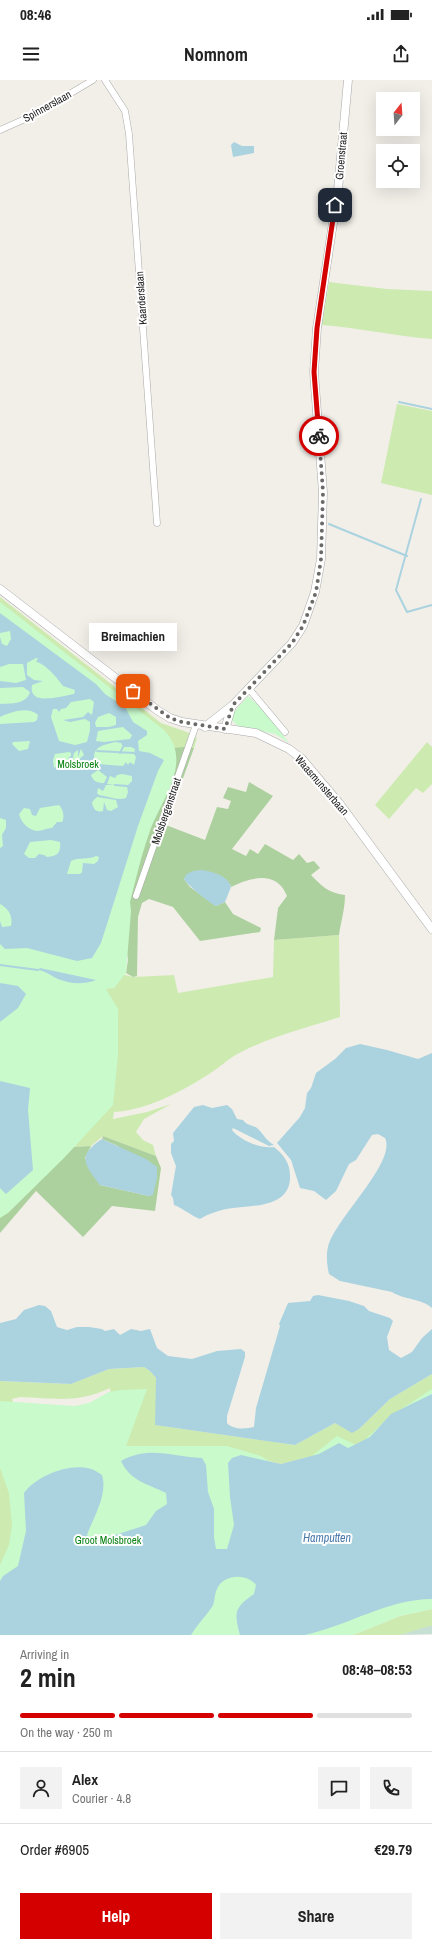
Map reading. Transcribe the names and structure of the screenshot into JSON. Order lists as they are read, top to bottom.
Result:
{
  "streets": {
    "street": [
      "Spinnerslaan",
      "Groenstraat",
      "Kaarderslaan",
      "Waasmunsterbaan",
      "Molsbergenstraat"
    ]
  },
  "crossings": [
    ["Groenstraat", "Waasmunsterbaan"],
    ["Groenstraat", "Molsbergenstraat"],
    ["Waasmunsterbaan", "Molsbergenstraat"]
  ],
  "water": ["Hamputten"],
  "parks": ["Molsbroek", "Groot Molsbroek"],
  "places": ["Breimachien"],
  "north": "top",
  "page": {
    "status": "08:46",
    "header": "Nomnom",
    "bubble": "Breimachien",
    "heading": ["2 min", "Arriving in", "08:48–08:53"],
    "panel": [
      "Alex",
      "Courier · 4.8",
      "Order #6905",
      "€29.79"
    ],
    "bar": "On the way · 250 m",
    "buttons": ["Help", "Share"]
  }
}
